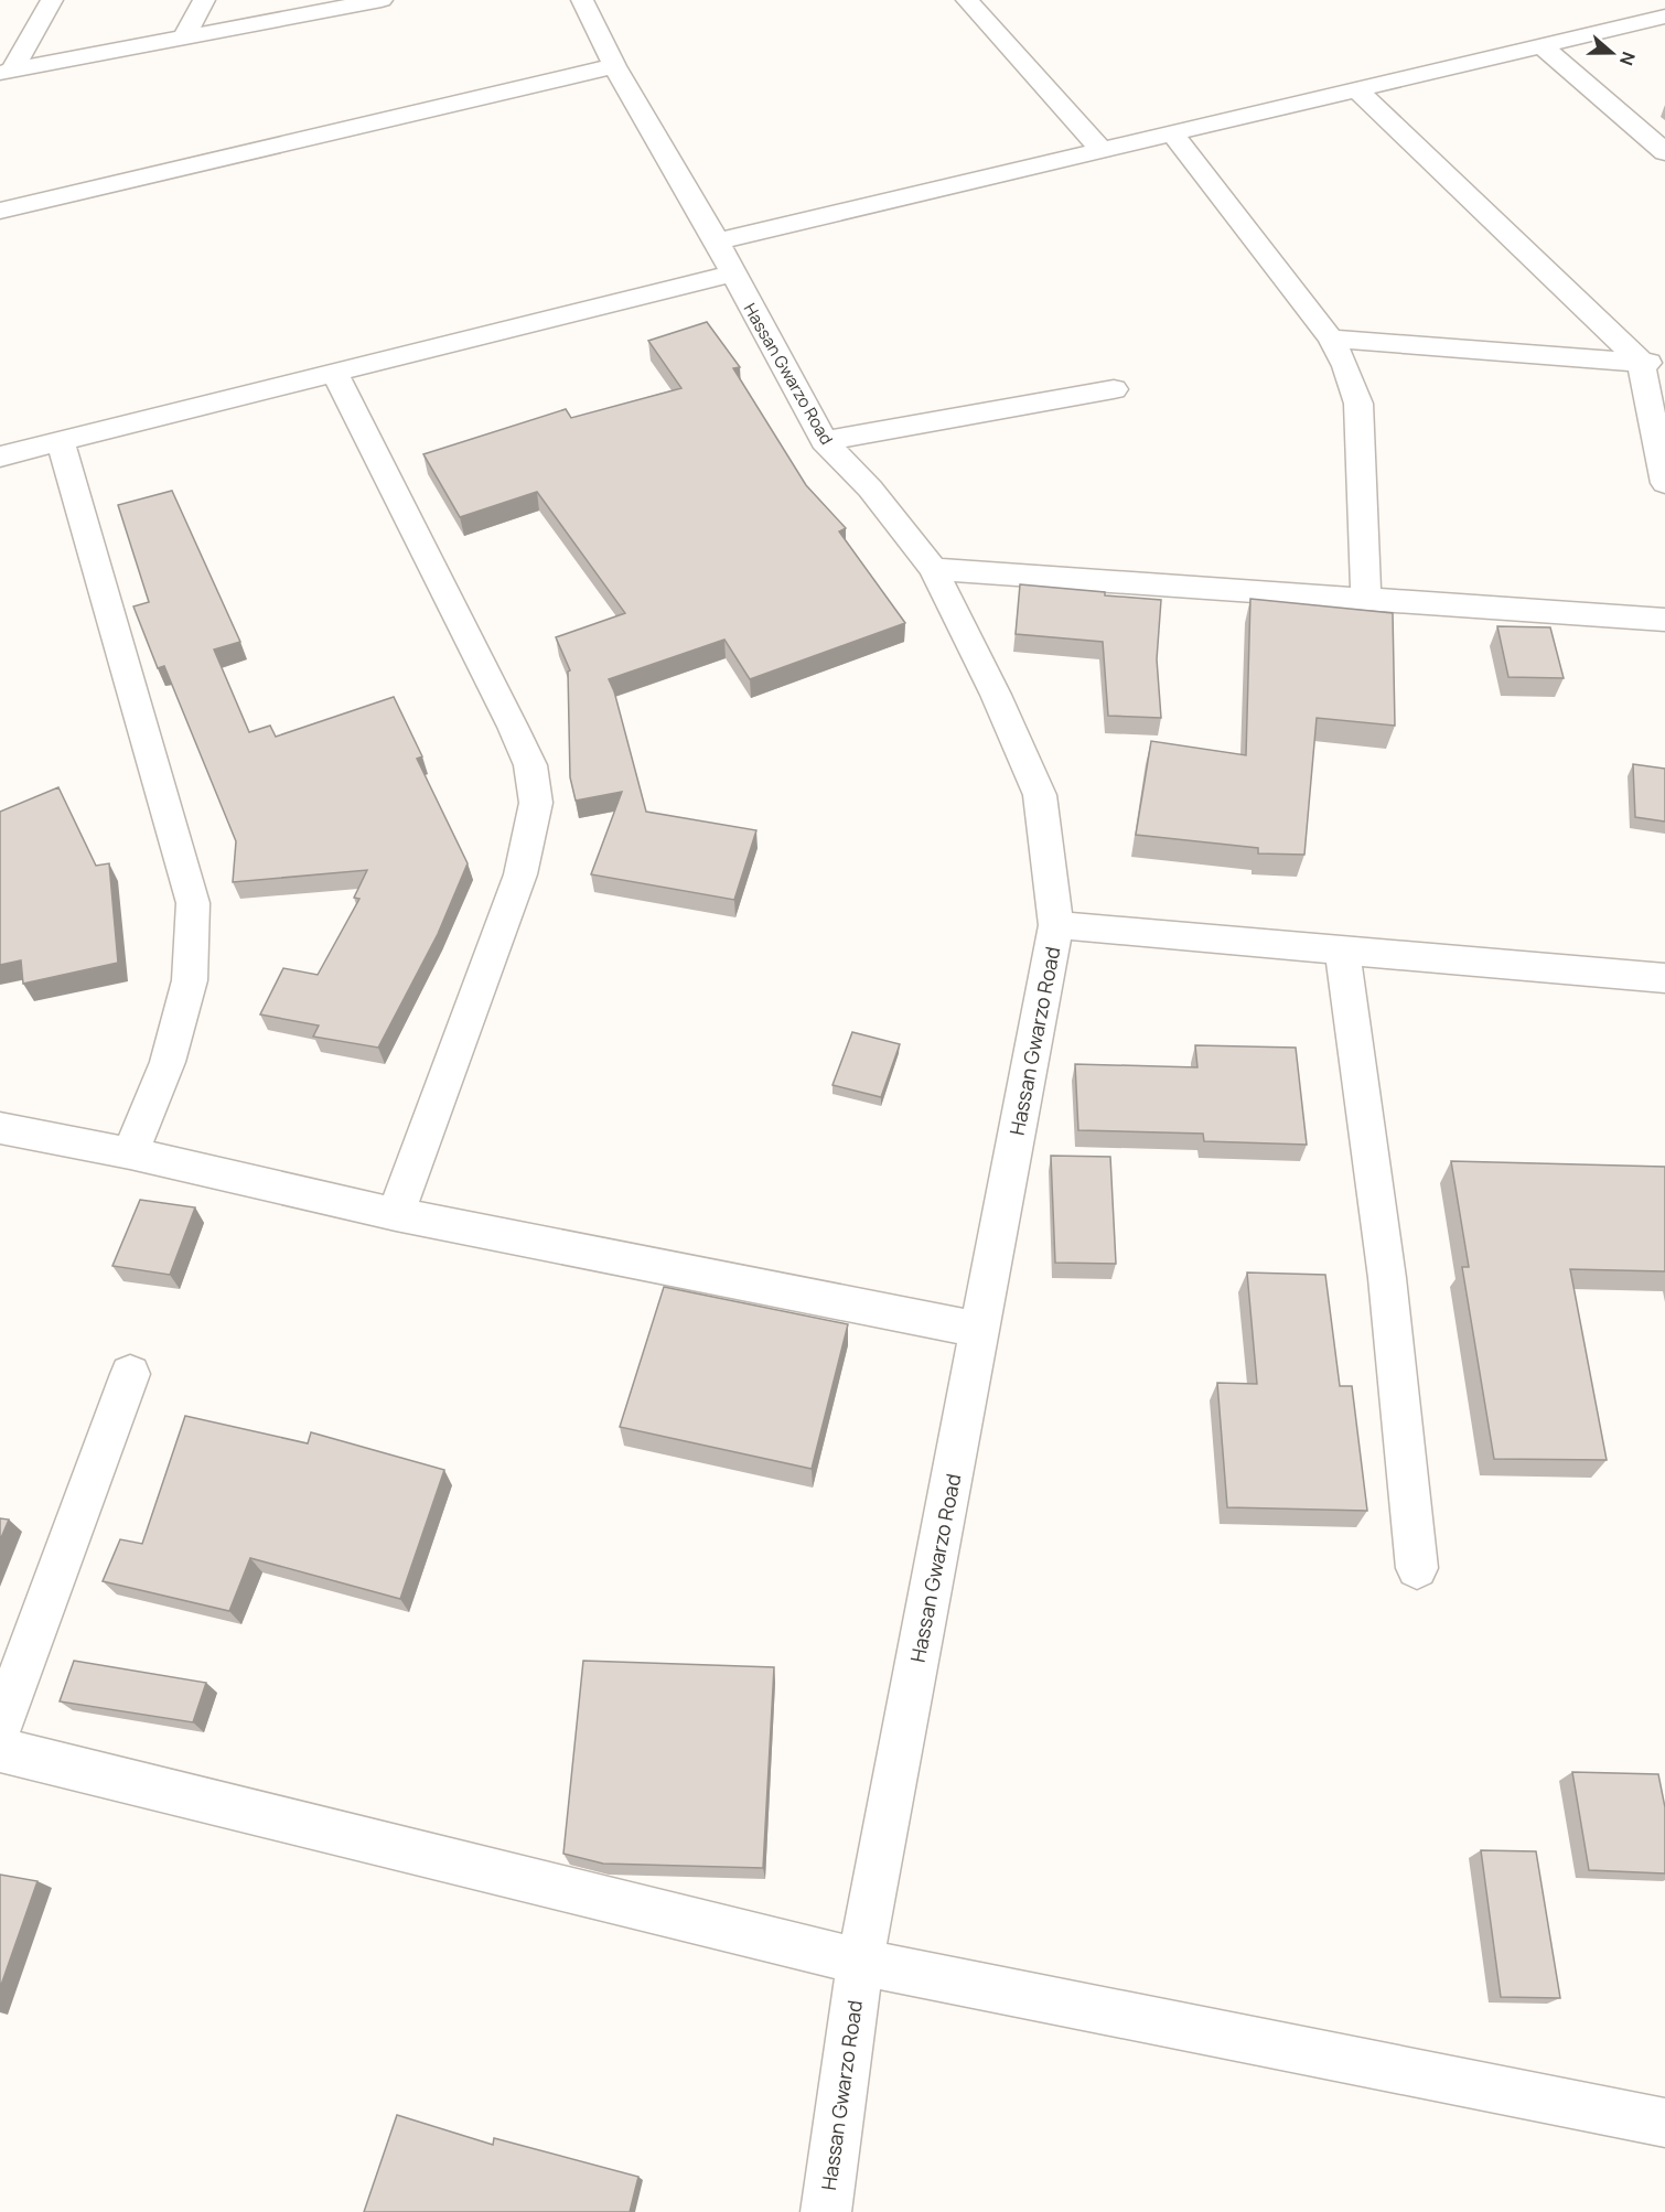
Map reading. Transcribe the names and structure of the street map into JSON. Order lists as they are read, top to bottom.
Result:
{
  "streets": {
    "street": ["Hassan Gwarzo Road"]
  },
  "north": "right"
}
